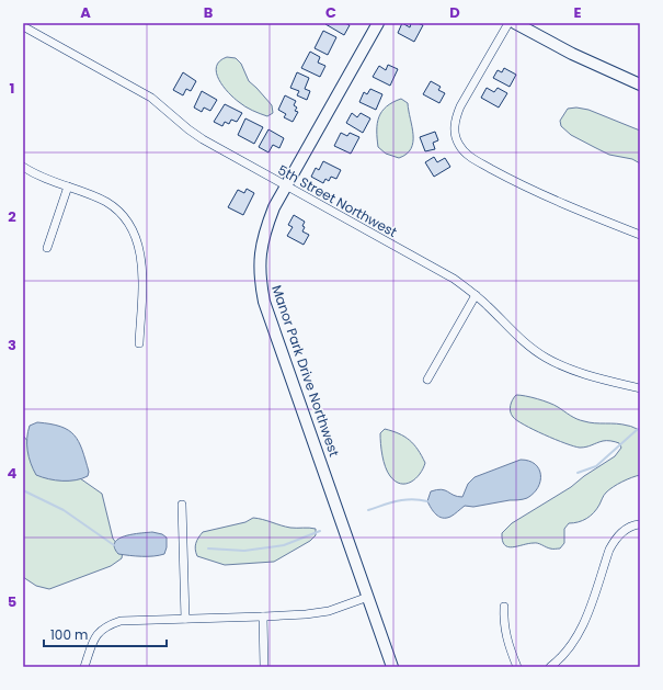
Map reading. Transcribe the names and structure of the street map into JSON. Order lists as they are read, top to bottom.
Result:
{
  "streets": {
    "street": ["5th Street Northwest", "Manor Park Drive Northwest"]
  },
  "crossings": [
    ["5th Street Northwest", "Manor Park Drive Northwest"]
  ],
  "scale_bar": "100 m",
  "grid": {
    "columns": [
      "A",
      "B",
      "C",
      "D",
      "E"
    ],
    "rows": [
      "1",
      "2",
      "3",
      "4",
      "5"
    ]
  }
}
